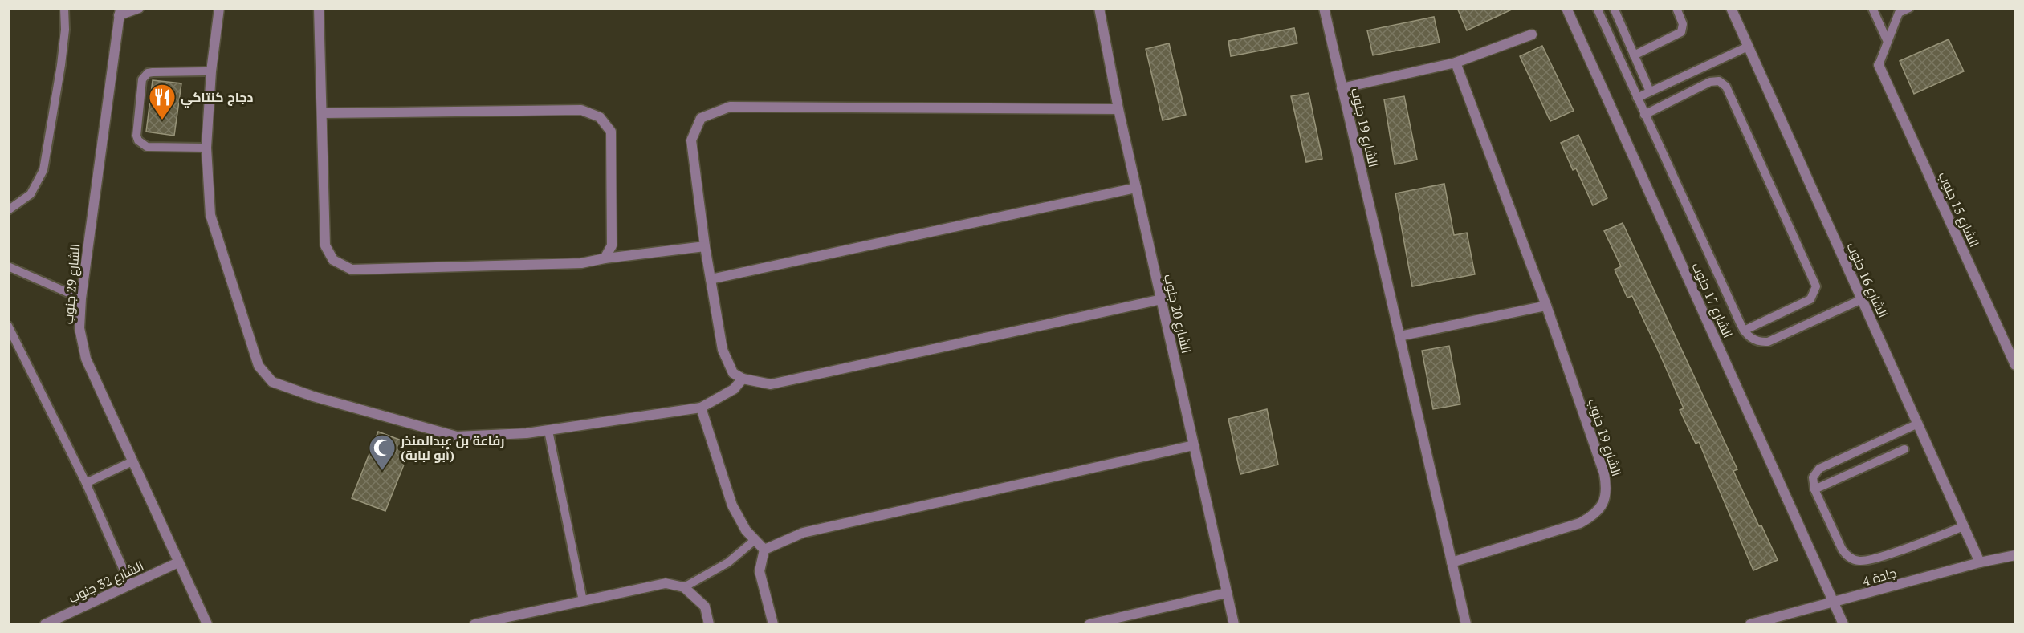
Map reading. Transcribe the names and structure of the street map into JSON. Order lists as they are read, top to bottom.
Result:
{
  "streets": {
    "street": [
      "الشارع 19 جنوب",
      "الشارع 15 جنوب",
      "الشارع 16 جنوب",
      "الشارع 29 جنوب",
      "الشارع 17 جنوب",
      "الشارع 20 جنوب",
      "جادة 4",
      "الشارع 32 جنوب"
    ]
  },
  "crossings": [
    ["الشارع 16 جنوب", "جادة 4"],
    ["الشارع 29 جنوب", "الشارع 32 جنوب"],
    ["الشارع 17 جنوب", "جادة 4"]
  ],
  "places": {
    "restaurant": ["دجاج كنتاكي"],
    "mosque": ["رفاعة بن عبدالمنذر (أبو لبابة)"]
  }
}
